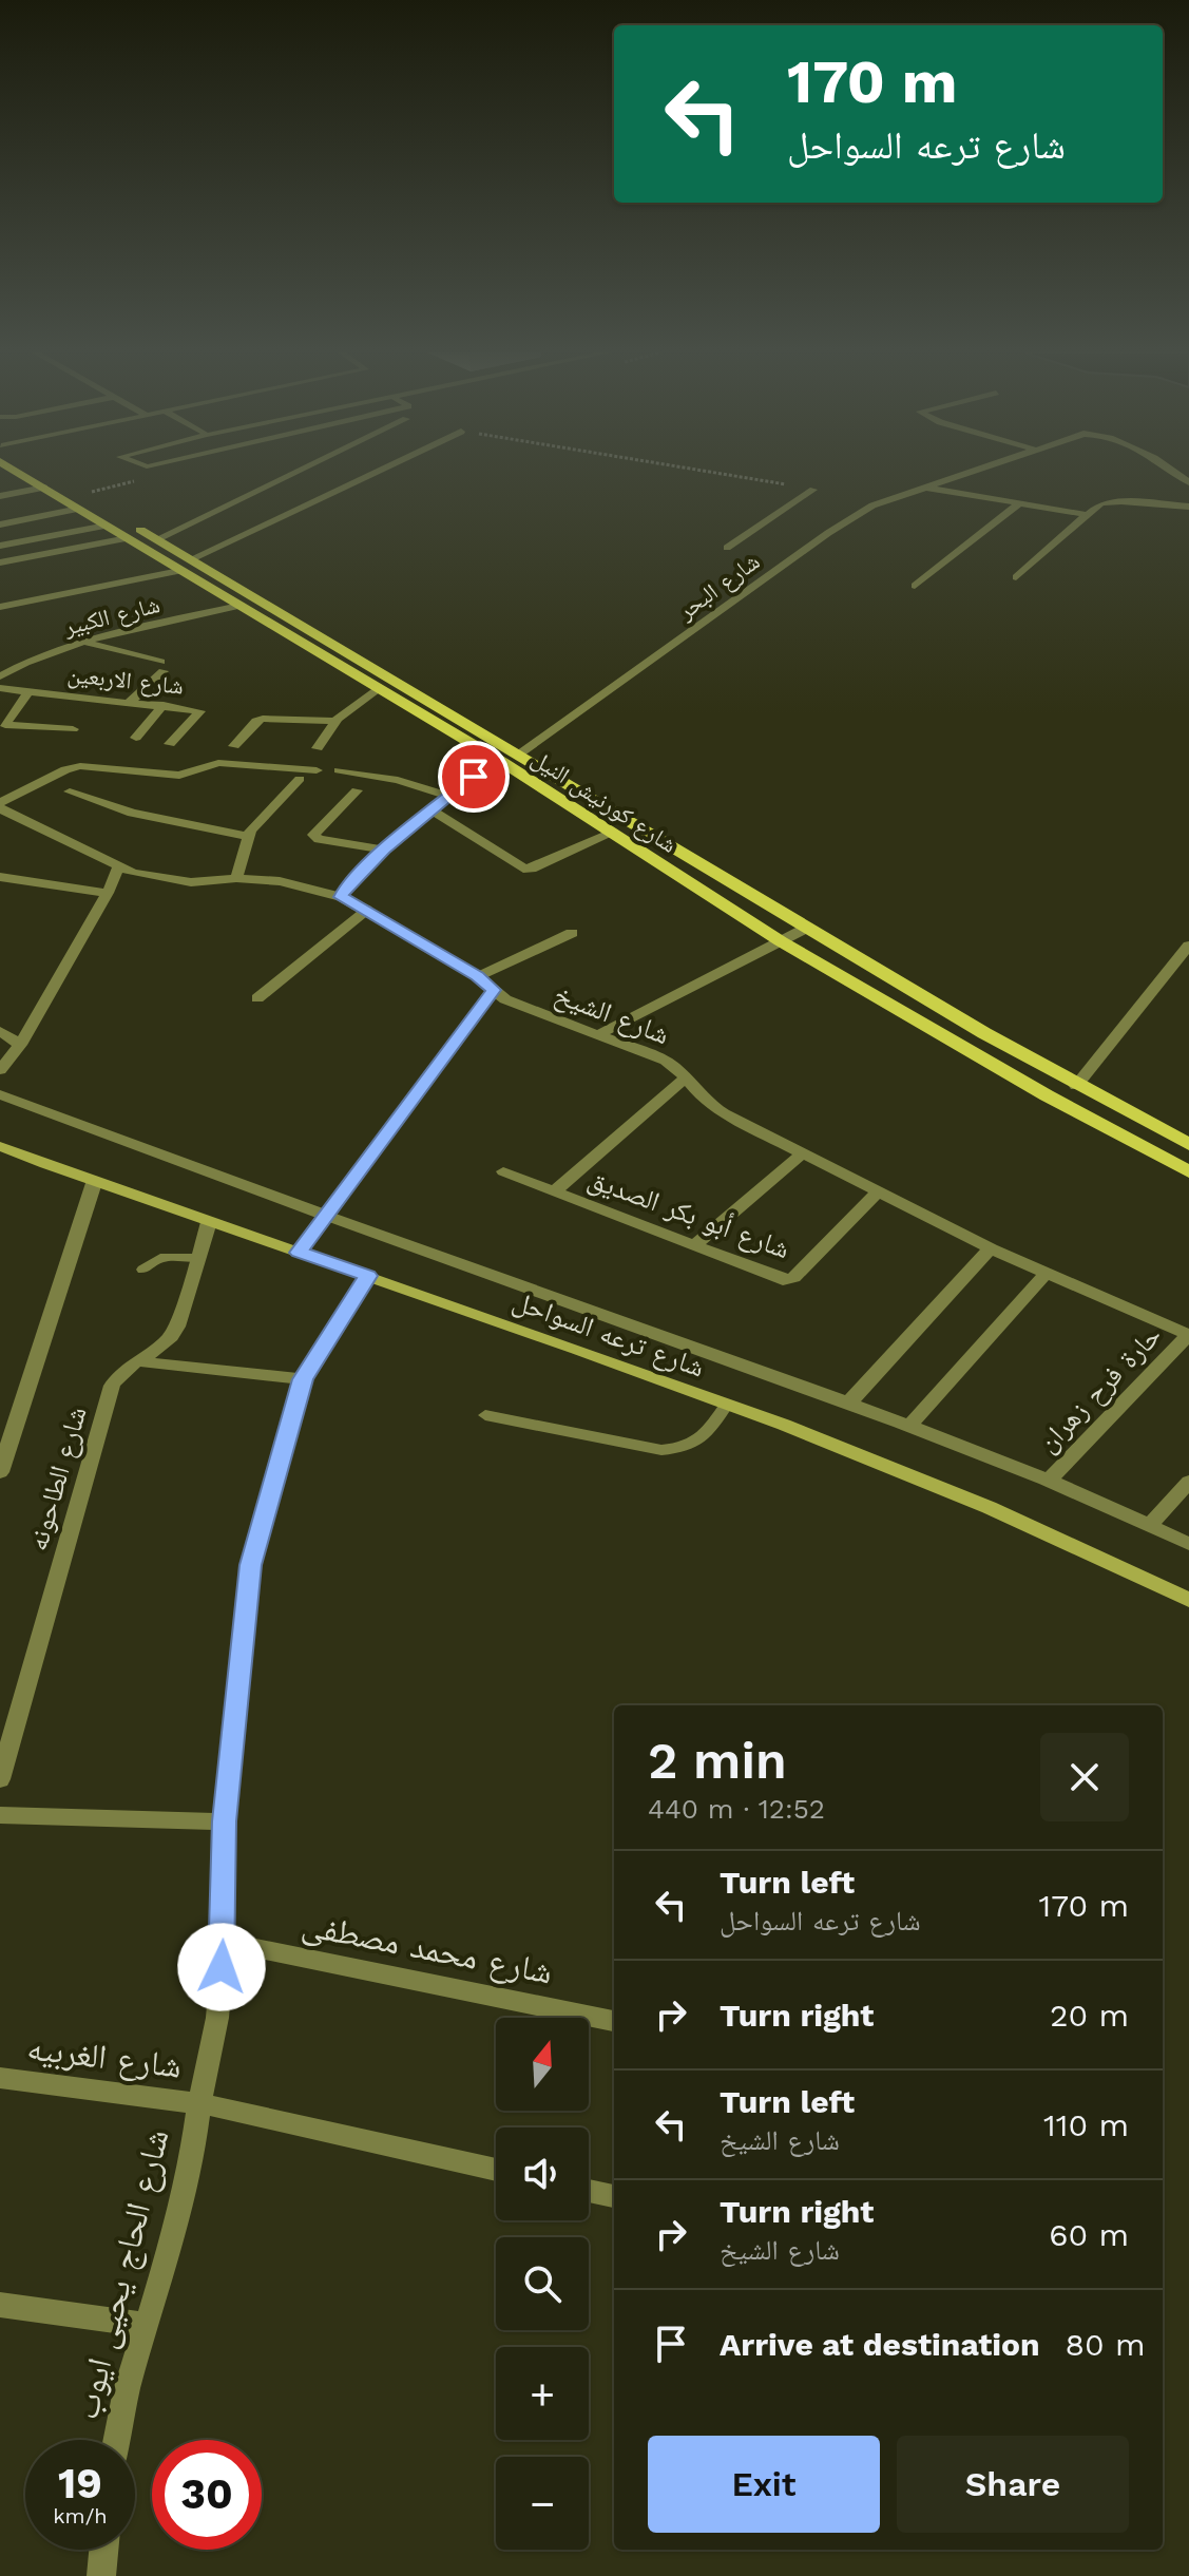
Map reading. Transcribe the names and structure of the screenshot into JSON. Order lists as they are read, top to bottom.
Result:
{
  "streets": {
    "main road": ["شارع كورنيش النيل", "شارع ترعه السواحل"],
    "street": [
      "شارع البحر",
      "شارع الكبير",
      "شارع الاربعين",
      "شارع الشيخ",
      "شارع أبو بكر الصديق",
      "حارة فرح زهران",
      "شارع الطاحونه",
      "شارع محمد مصطفى",
      "شارع الغربيه",
      "شارع الحاج يحيى ايوب"
    ]
  },
  "crossings": [
    ["شارع البحر", "شارع كورنيش النيل"],
    ["شارع الكبير", "شارع كورنيش النيل"],
    ["شارع الشيخ", "شارع أبو بكر الصديق"],
    ["شارع الشيخ", "حارة فرح زهران"],
    ["شارع ترعه السواحل", "حارة فرح زهران"],
    ["شارع ترعه السواحل", "شارع الطاحونه"],
    ["شارع ترعه السواحل", "شارع الحاج يحيى ايوب"],
    ["شارع محمد مصطفى", "شارع الحاج يحيى ايوب"],
    ["شارع الغربيه", "شارع الحاج يحيى ايوب"]
  ],
  "north": "top",
  "page": {
    "turn": ["170 m", "شارع ترعه السواحل"],
    "heading": ["2 min", "440 m · 12:52"],
    "list": [
      {
        "name": "Turn left",
        "note": "شارع ترعه السواحل",
        "value": "170 m"
      },
      {
        "name": "Turn right",
        "value": "20 m"
      },
      {
        "name": "Turn left",
        "note": "شارع الشيخ",
        "value": "110 m"
      },
      {
        "name": "Turn right",
        "note": "شارع الشيخ",
        "value": "60 m"
      },
      {
        "name": "Arrive at destination",
        "value": "80 m"
      }
    ],
    "map_buttons": ["+", "−"],
    "buttons": ["Exit", "Share"],
    "speed": "19 km/h",
    "limit": "30"
  }
}
